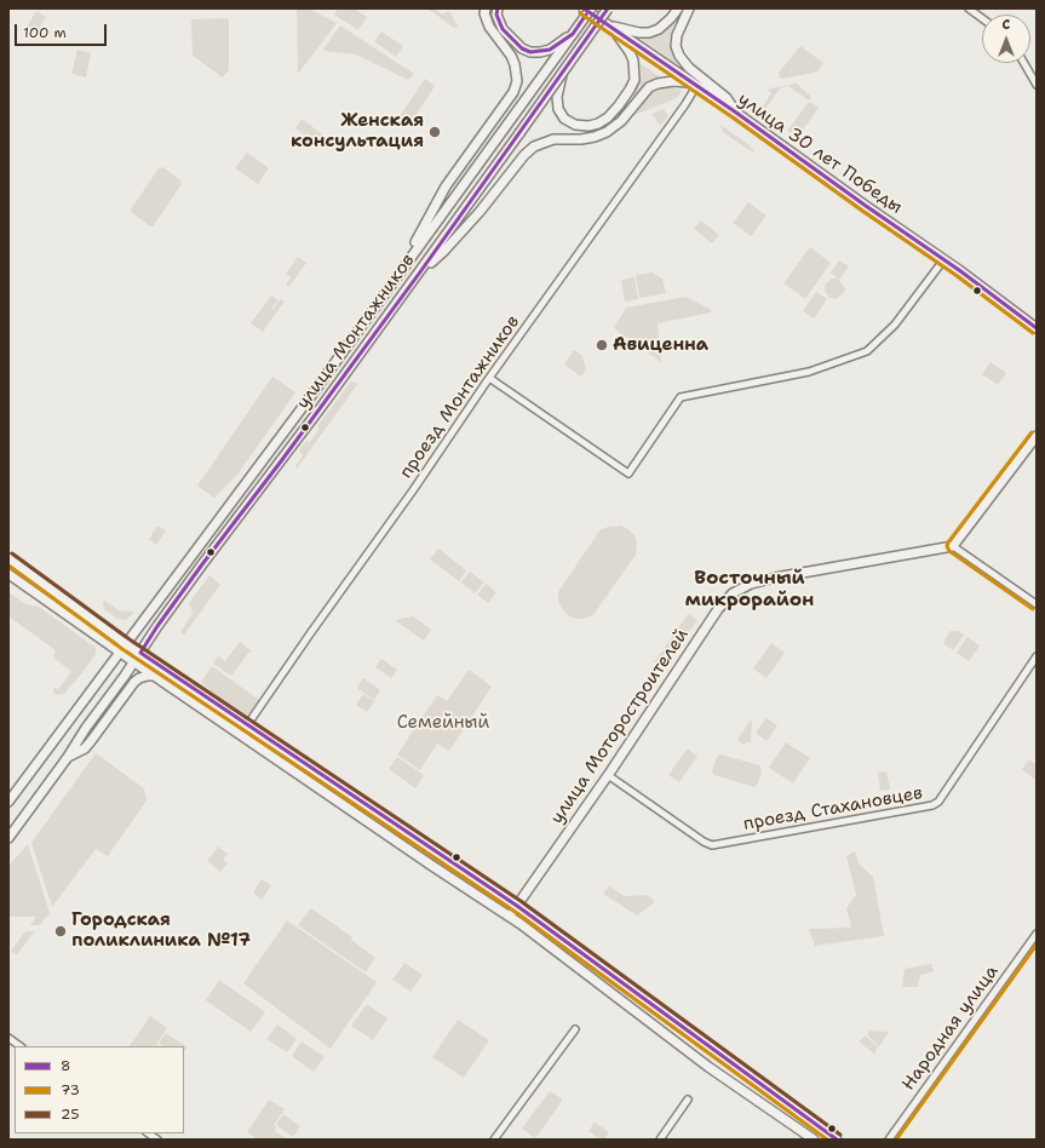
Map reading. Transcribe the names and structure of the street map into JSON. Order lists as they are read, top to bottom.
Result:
{
  "streets": {
    "main road": ["улица 30 лет Победы", "улица Монтажников", "улица Моторостроителей"],
    "street": ["проезд Монтажников", "проезд Стахановцев", "Народная улица"]
  },
  "crossings": [
    ["улица 30 лет Победы", "проезд Монтажников"],
    ["улица Моторостроителей", "проезд Стахановцев"]
  ],
  "districts": ["Восточный микрорайон"],
  "parks": ["Семейный"],
  "places": ["Женская консультация", "Авиценна", "Городская поликлиника №17"],
  "lines": ["transit line 8", "transit line 73", "transit line 25"],
  "legend": ["8", "73", "25"],
  "scale_bar": "100 m",
  "north": "top"
}
